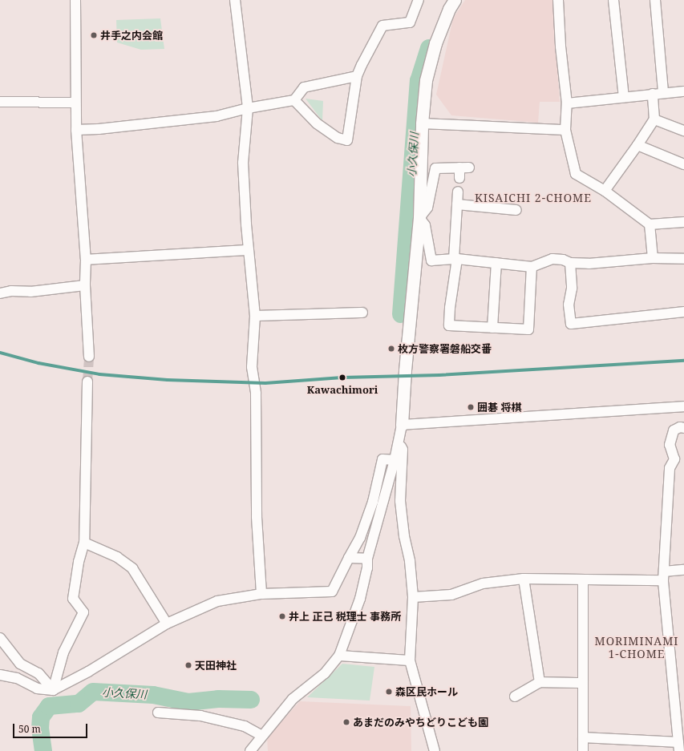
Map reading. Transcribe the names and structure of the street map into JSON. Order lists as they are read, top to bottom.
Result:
{
  "districts": ["KISAICHI 2-CHOME", "MORIMINAMI 1-CHOME"],
  "water": ["小久保川"],
  "places": [
    "井手之内会館",
    "枚方警察署磐船交番",
    "Kawachimori",
    "囲碁 将棋",
    "井上 正己 税理士 事務所",
    "天田神社",
    "森区民ホール",
    "あまだのみやちどりこども園"
  ],
  "scale_bar": "50 m"
}
